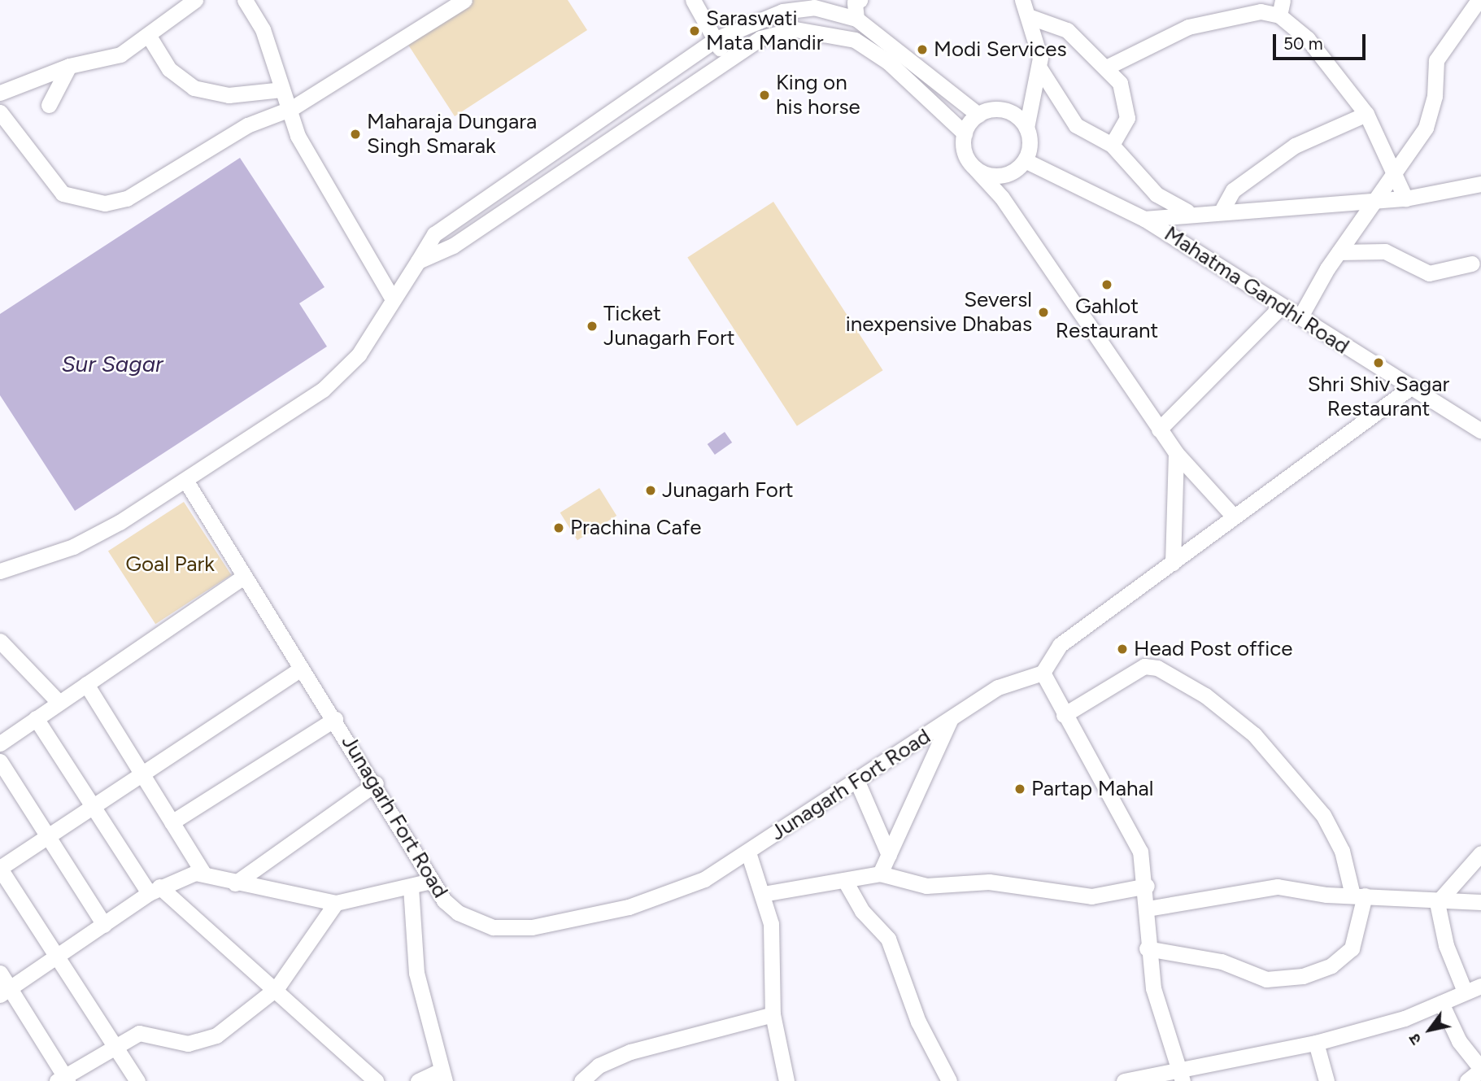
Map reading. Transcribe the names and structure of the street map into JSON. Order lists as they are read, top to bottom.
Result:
{
  "streets": {
    "street": ["Mahatma Gandhi Road", "Junagarh Fort Road"]
  },
  "water": ["Sur Sagar"],
  "parks": ["Goal Park"],
  "places": [
    "Saraswati Mata Mandir",
    "Modi Services",
    "King on his horse",
    "Maharaja Dungara Singh Smarak",
    "Gahlot Restaurant",
    "Seversl inexpensive Dhabas",
    "Ticket Junagarh Fort",
    "Shri Shiv Sagar Restaurant",
    "Junagarh Fort",
    "Prachina Cafe",
    "Head Post office",
    "Partap Mahal"
  ],
  "scale_bar": "50 m",
  "north": "bottom left"
}
